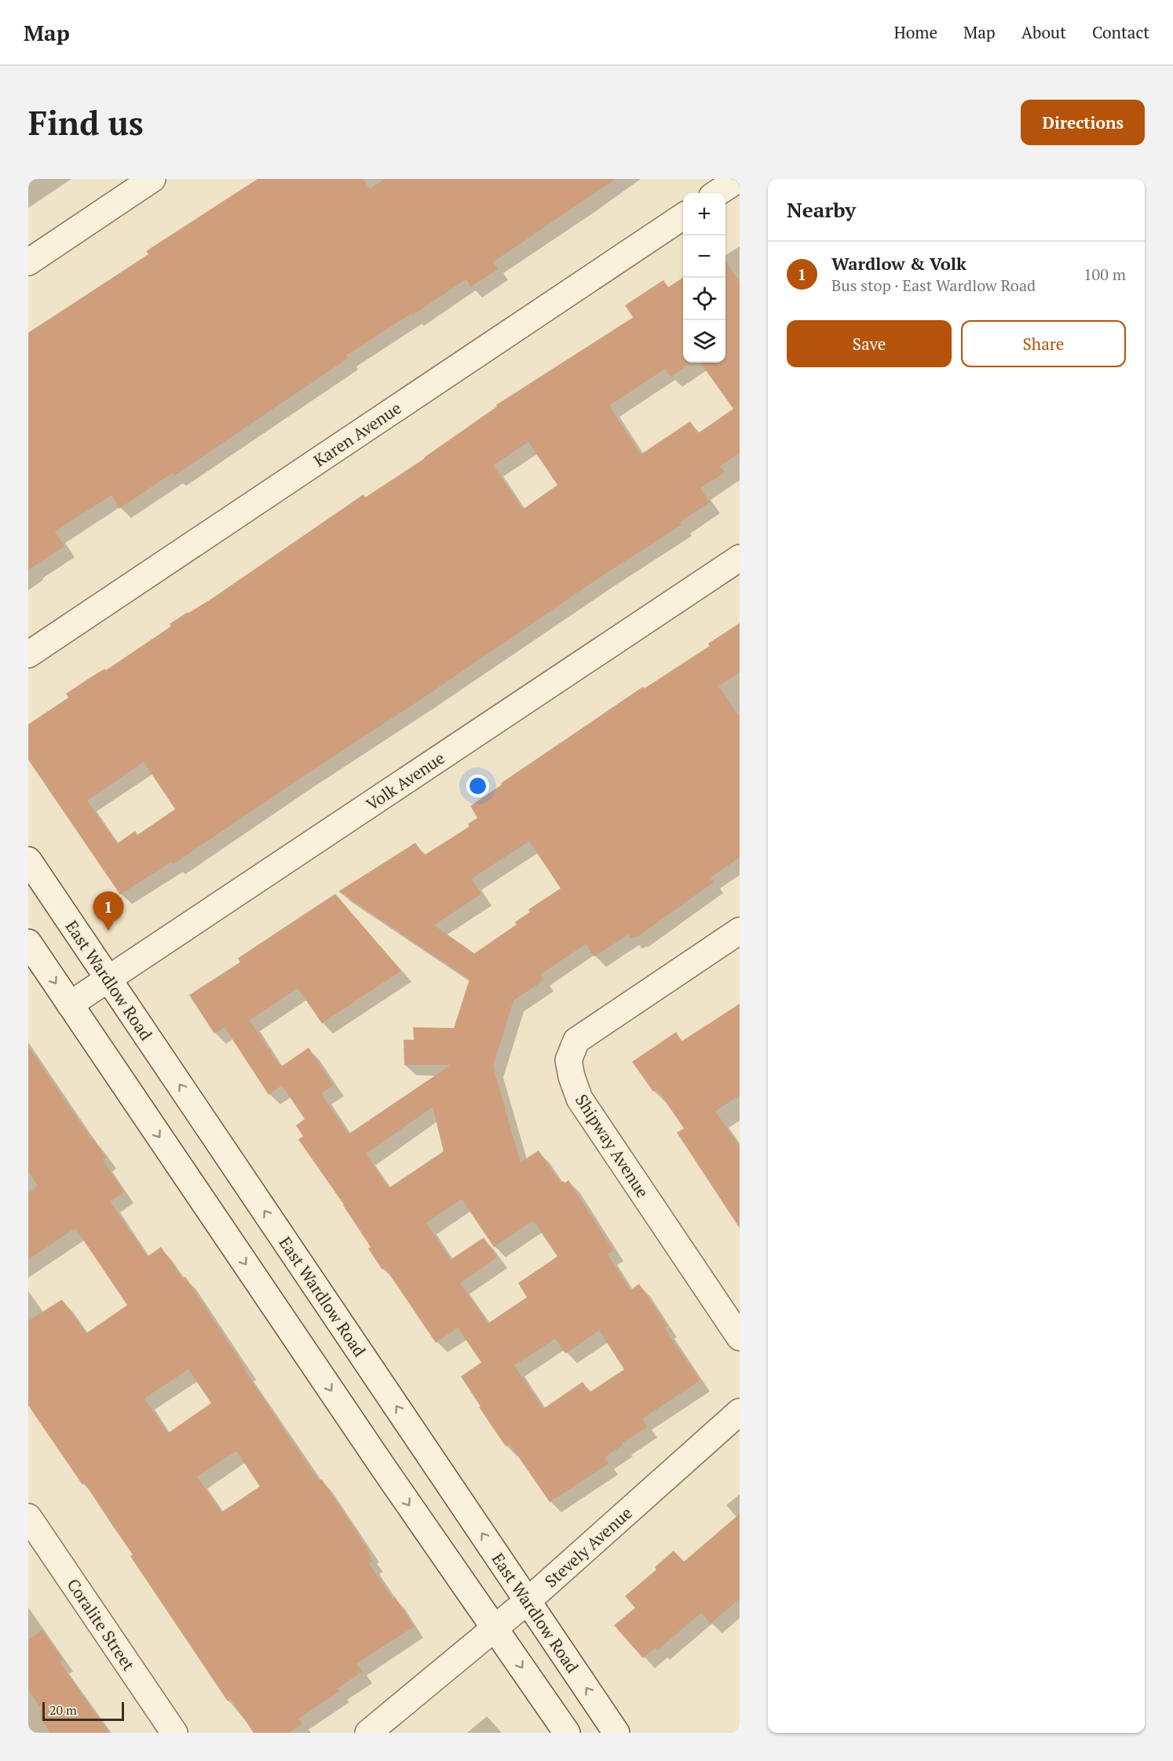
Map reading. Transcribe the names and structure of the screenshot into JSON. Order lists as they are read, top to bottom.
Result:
{
  "streets": {
    "street": [
      "Karen Avenue",
      "Volk Avenue",
      "East Wardlow Road",
      "Shipway Avenue",
      "Stevely Avenue",
      "Coralite Street"
    ]
  },
  "crossings": [
    ["Volk Avenue", "East Wardlow Road"],
    ["East Wardlow Road", "Stevely Avenue"]
  ],
  "scale_bar": "20 m",
  "page": {
    "header": "Map",
    "nav": [
      "Home",
      "Map",
      "About",
      "Contact"
    ],
    "buttons": [
      "Directions",
      ["Save", "Share"]
    ],
    "title": "Find us",
    "heading": "Nearby",
    "map_buttons": ["+", "−"],
    "list": [
      {
        "mark": "1",
        "name": "Wardlow & Volk",
        "note": "Bus stop · East Wardlow Road",
        "value": "100 m"
      }
    ],
    "pins": "1",
    "scale": "20 m"
  }
}
